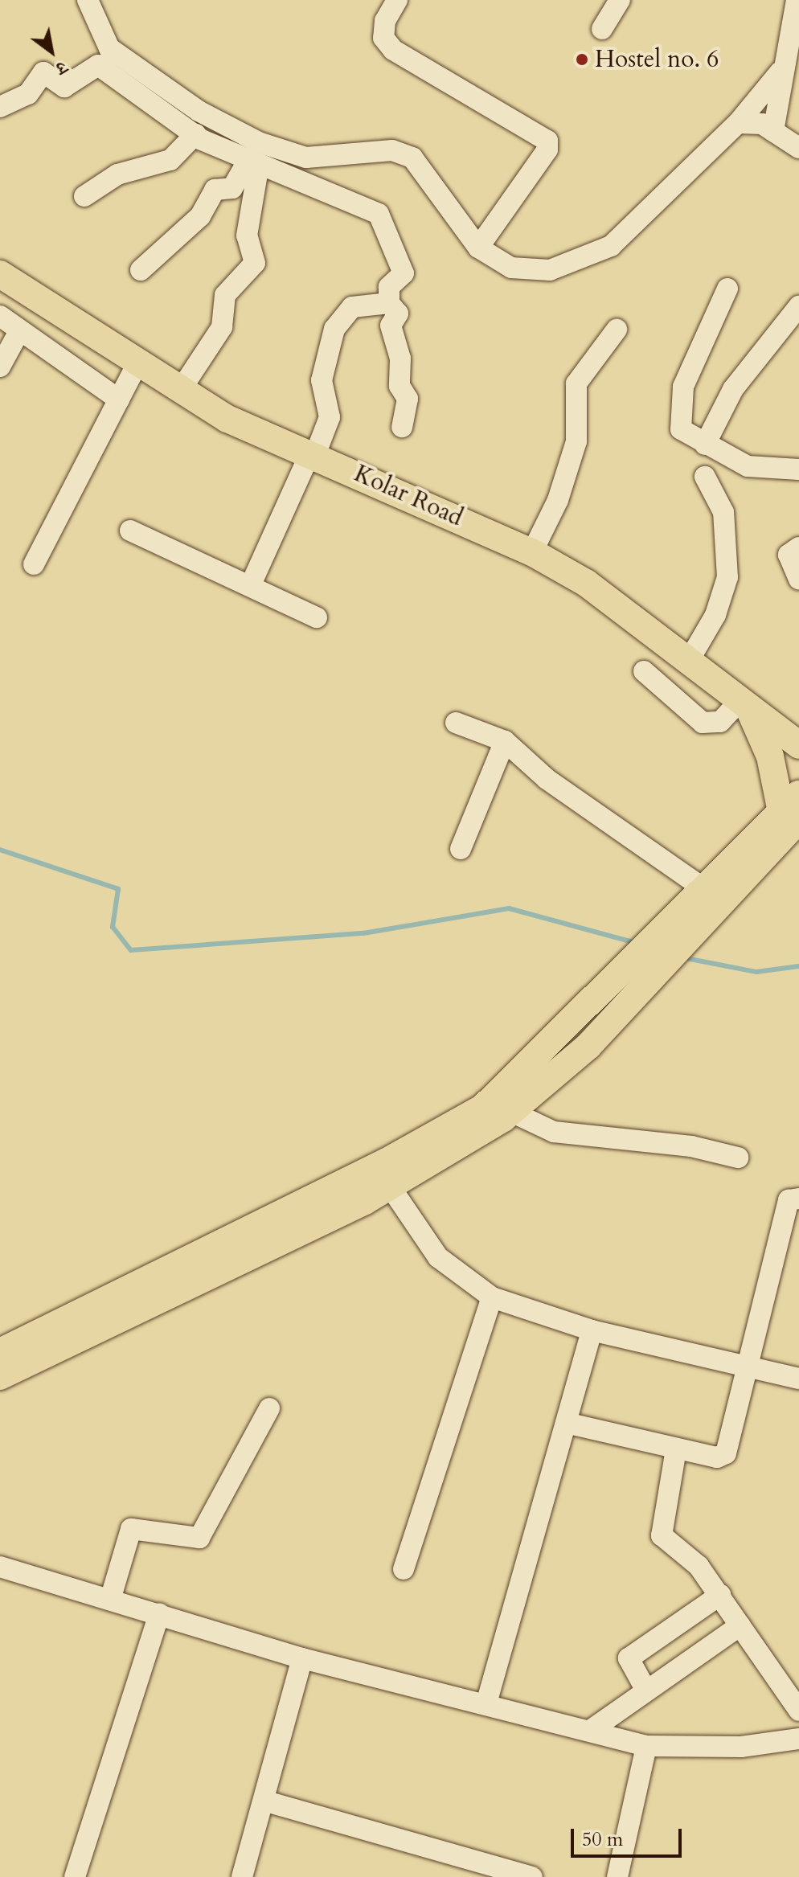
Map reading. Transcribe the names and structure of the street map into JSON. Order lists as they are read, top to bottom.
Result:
{
  "streets": {
    "main road": ["Kolar Road"]
  },
  "places": ["Hostel no. 6"],
  "scale_bar": "50 m",
  "north": "bottom right"
}
